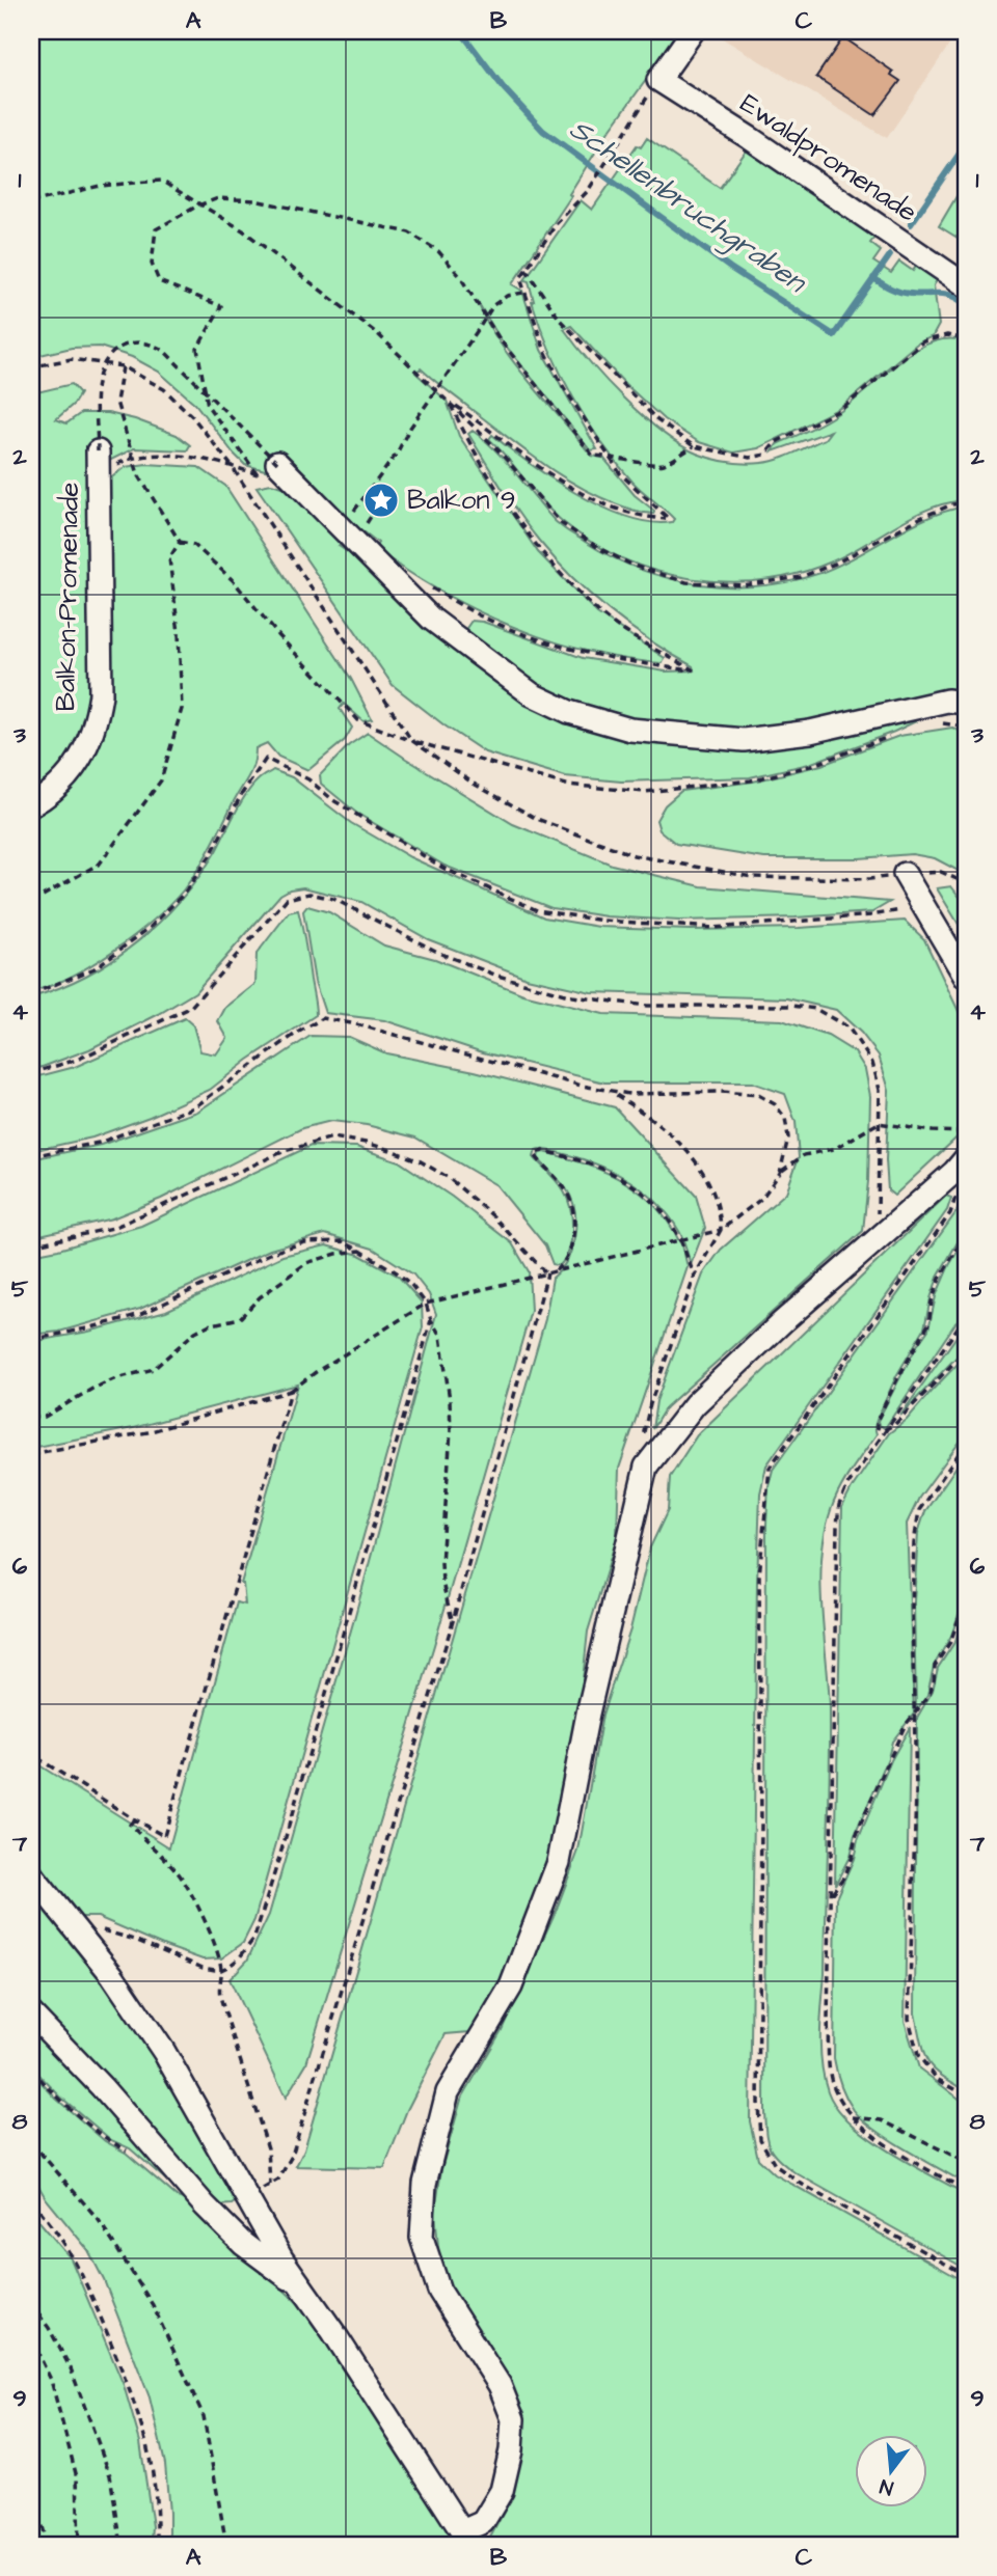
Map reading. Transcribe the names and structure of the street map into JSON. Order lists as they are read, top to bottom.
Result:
{
  "streets": {
    "street": ["Ewaldpromenade", "Balkon-Promenade"]
  },
  "water": ["Schellenbruchgraben"],
  "places": {
    "place": ["Balkon 9"]
  },
  "north": "bottom",
  "grid": {
    "columns": ["A", "B", "C"],
    "rows": [
      "1",
      "2",
      "3",
      "4",
      "5",
      "6",
      "7",
      "8",
      "9"
    ]
  }
}
